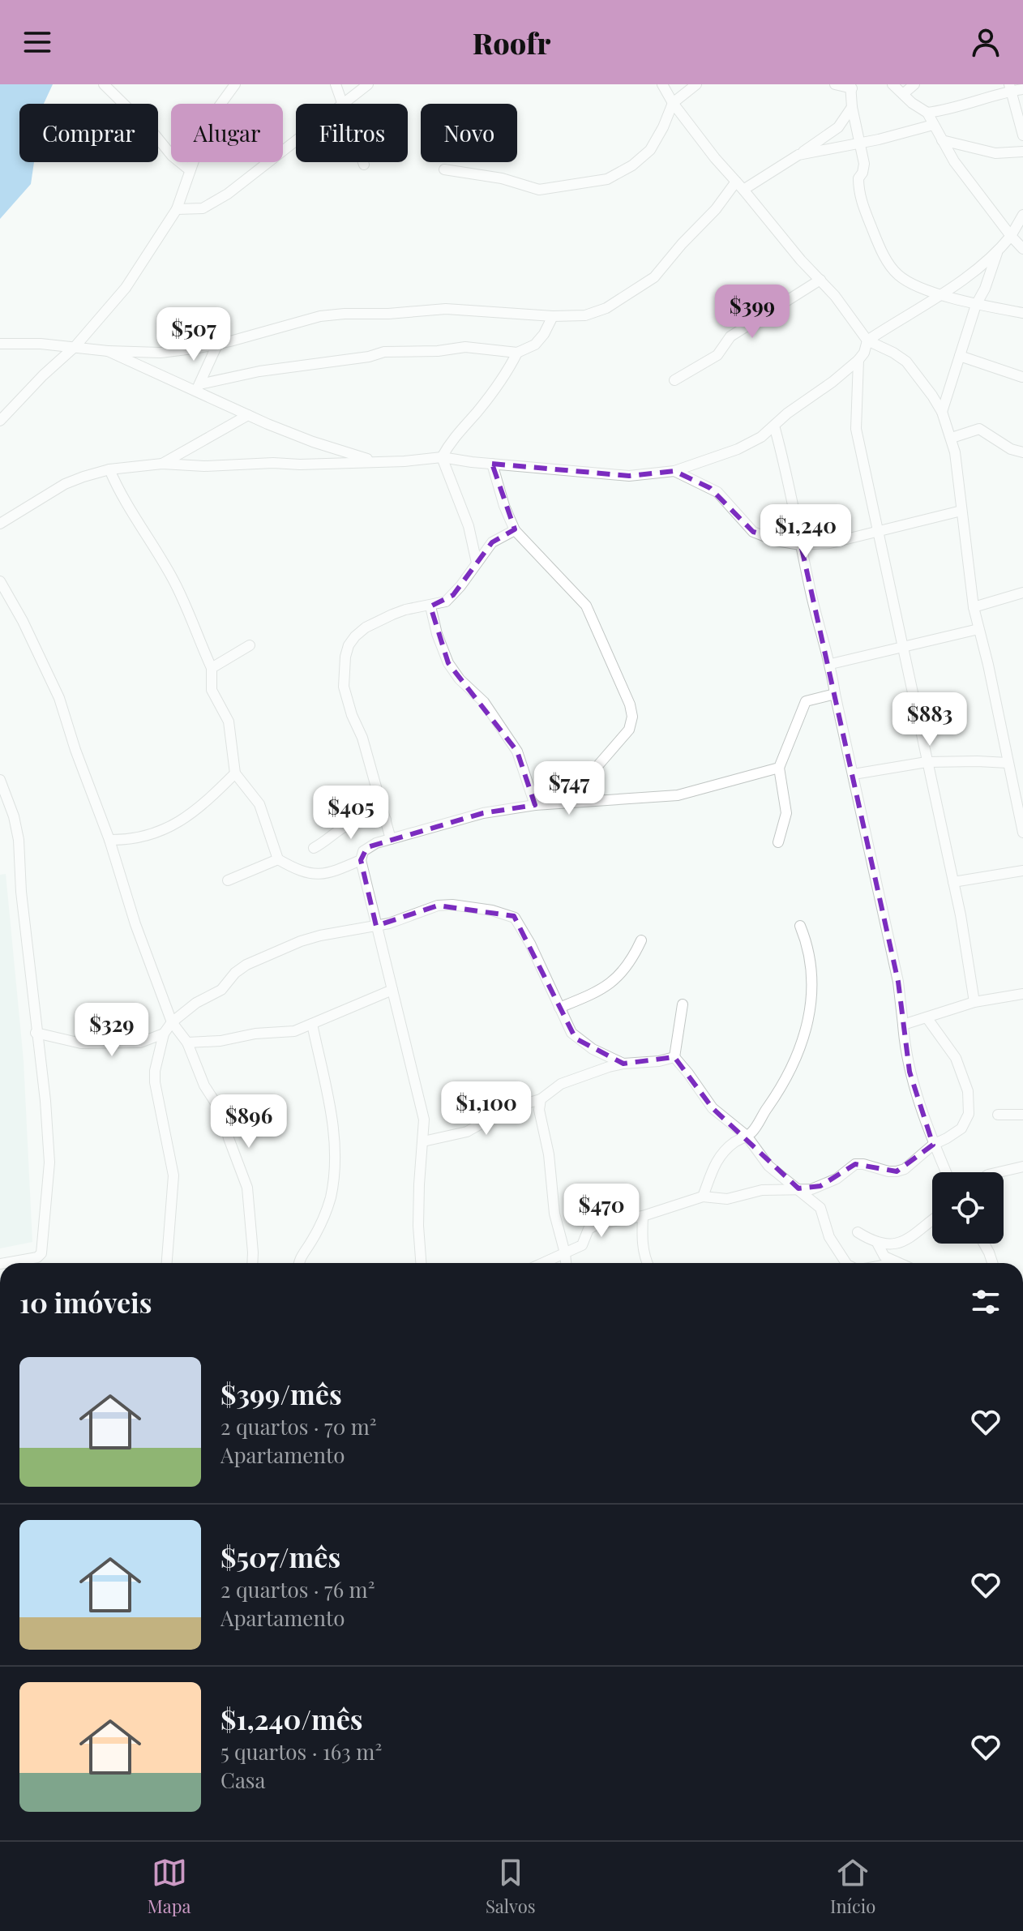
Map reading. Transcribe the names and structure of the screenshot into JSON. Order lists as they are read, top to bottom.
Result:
{
  "page": {
    "header": "Roofr",
    "chip": [
      "Comprar",
      "Alugar",
      "Filtros",
      "Novo"
    ],
    "price": [
      "$399",
      "$507",
      "$1,240",
      "$883",
      "$747",
      "$405",
      "$329",
      "$1,100",
      "$896",
      "$470"
    ],
    "heading": "10 imóveis",
    "list": [
      {
        "name": "$399/mês",
        "note": "2 quartos · 70 m² · Apartamento"
      },
      {
        "name": "$507/mês",
        "note": "2 quartos · 76 m² · Apartamento"
      },
      {
        "name": "$1,240/mês",
        "note": "5 quartos · 163 m² · Casa"
      }
    ],
    "tabs": ["Mapa", "Salvos", "Início"]
  }
}
